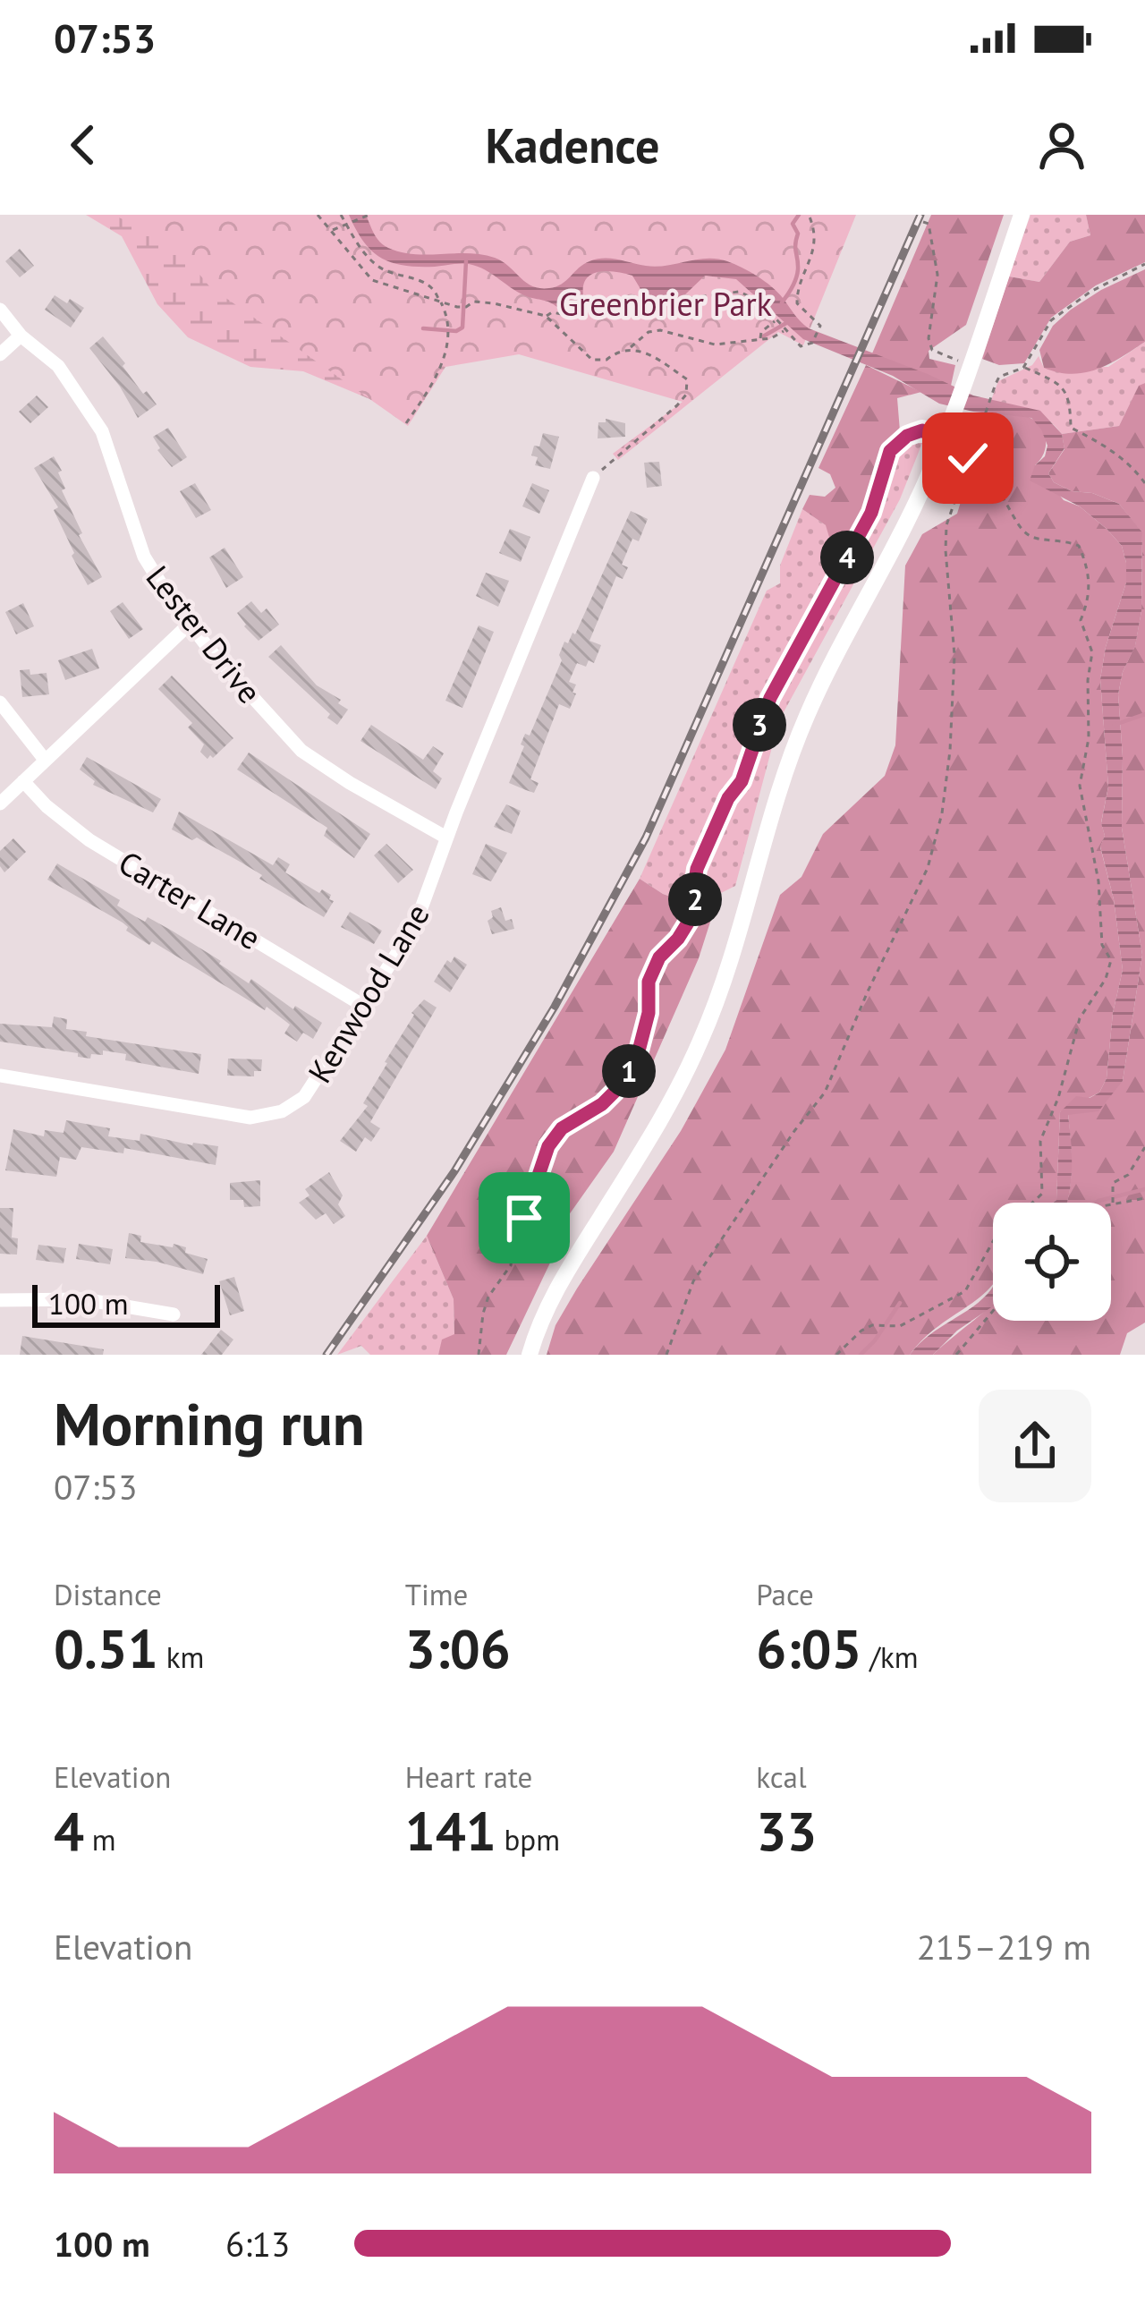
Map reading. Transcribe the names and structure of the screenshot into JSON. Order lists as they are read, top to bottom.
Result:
{
  "streets": {
    "street": ["Lester Drive", "Carter Lane", "Kenwood Lane"]
  },
  "crossings": [
    ["Lester Drive", "Kenwood Lane"],
    ["Carter Lane", "Kenwood Lane"]
  ],
  "parks": ["Greenbrier Park"],
  "scale_bar": "100 m",
  "page": {
    "status": "07:53",
    "header": "Kadence",
    "pins": [
      "4",
      "3",
      "2",
      "1"
    ],
    "scale": "100 m",
    "heading": ["Morning run", "07:53"],
    "stats": [
      ["Distance", "0.51 km"],
      ["Time", "3:06"],
      ["Pace", "6:05 /km"],
      ["Elevation", "4 m"],
      ["Heart rate", "141 bpm"],
      ["kcal", "33"]
    ],
    "chart": ["Elevation", "215–219 m"],
    "list": [
      {
        "name": "100 m",
        "note": "6:13"
      }
    ]
  }
}
